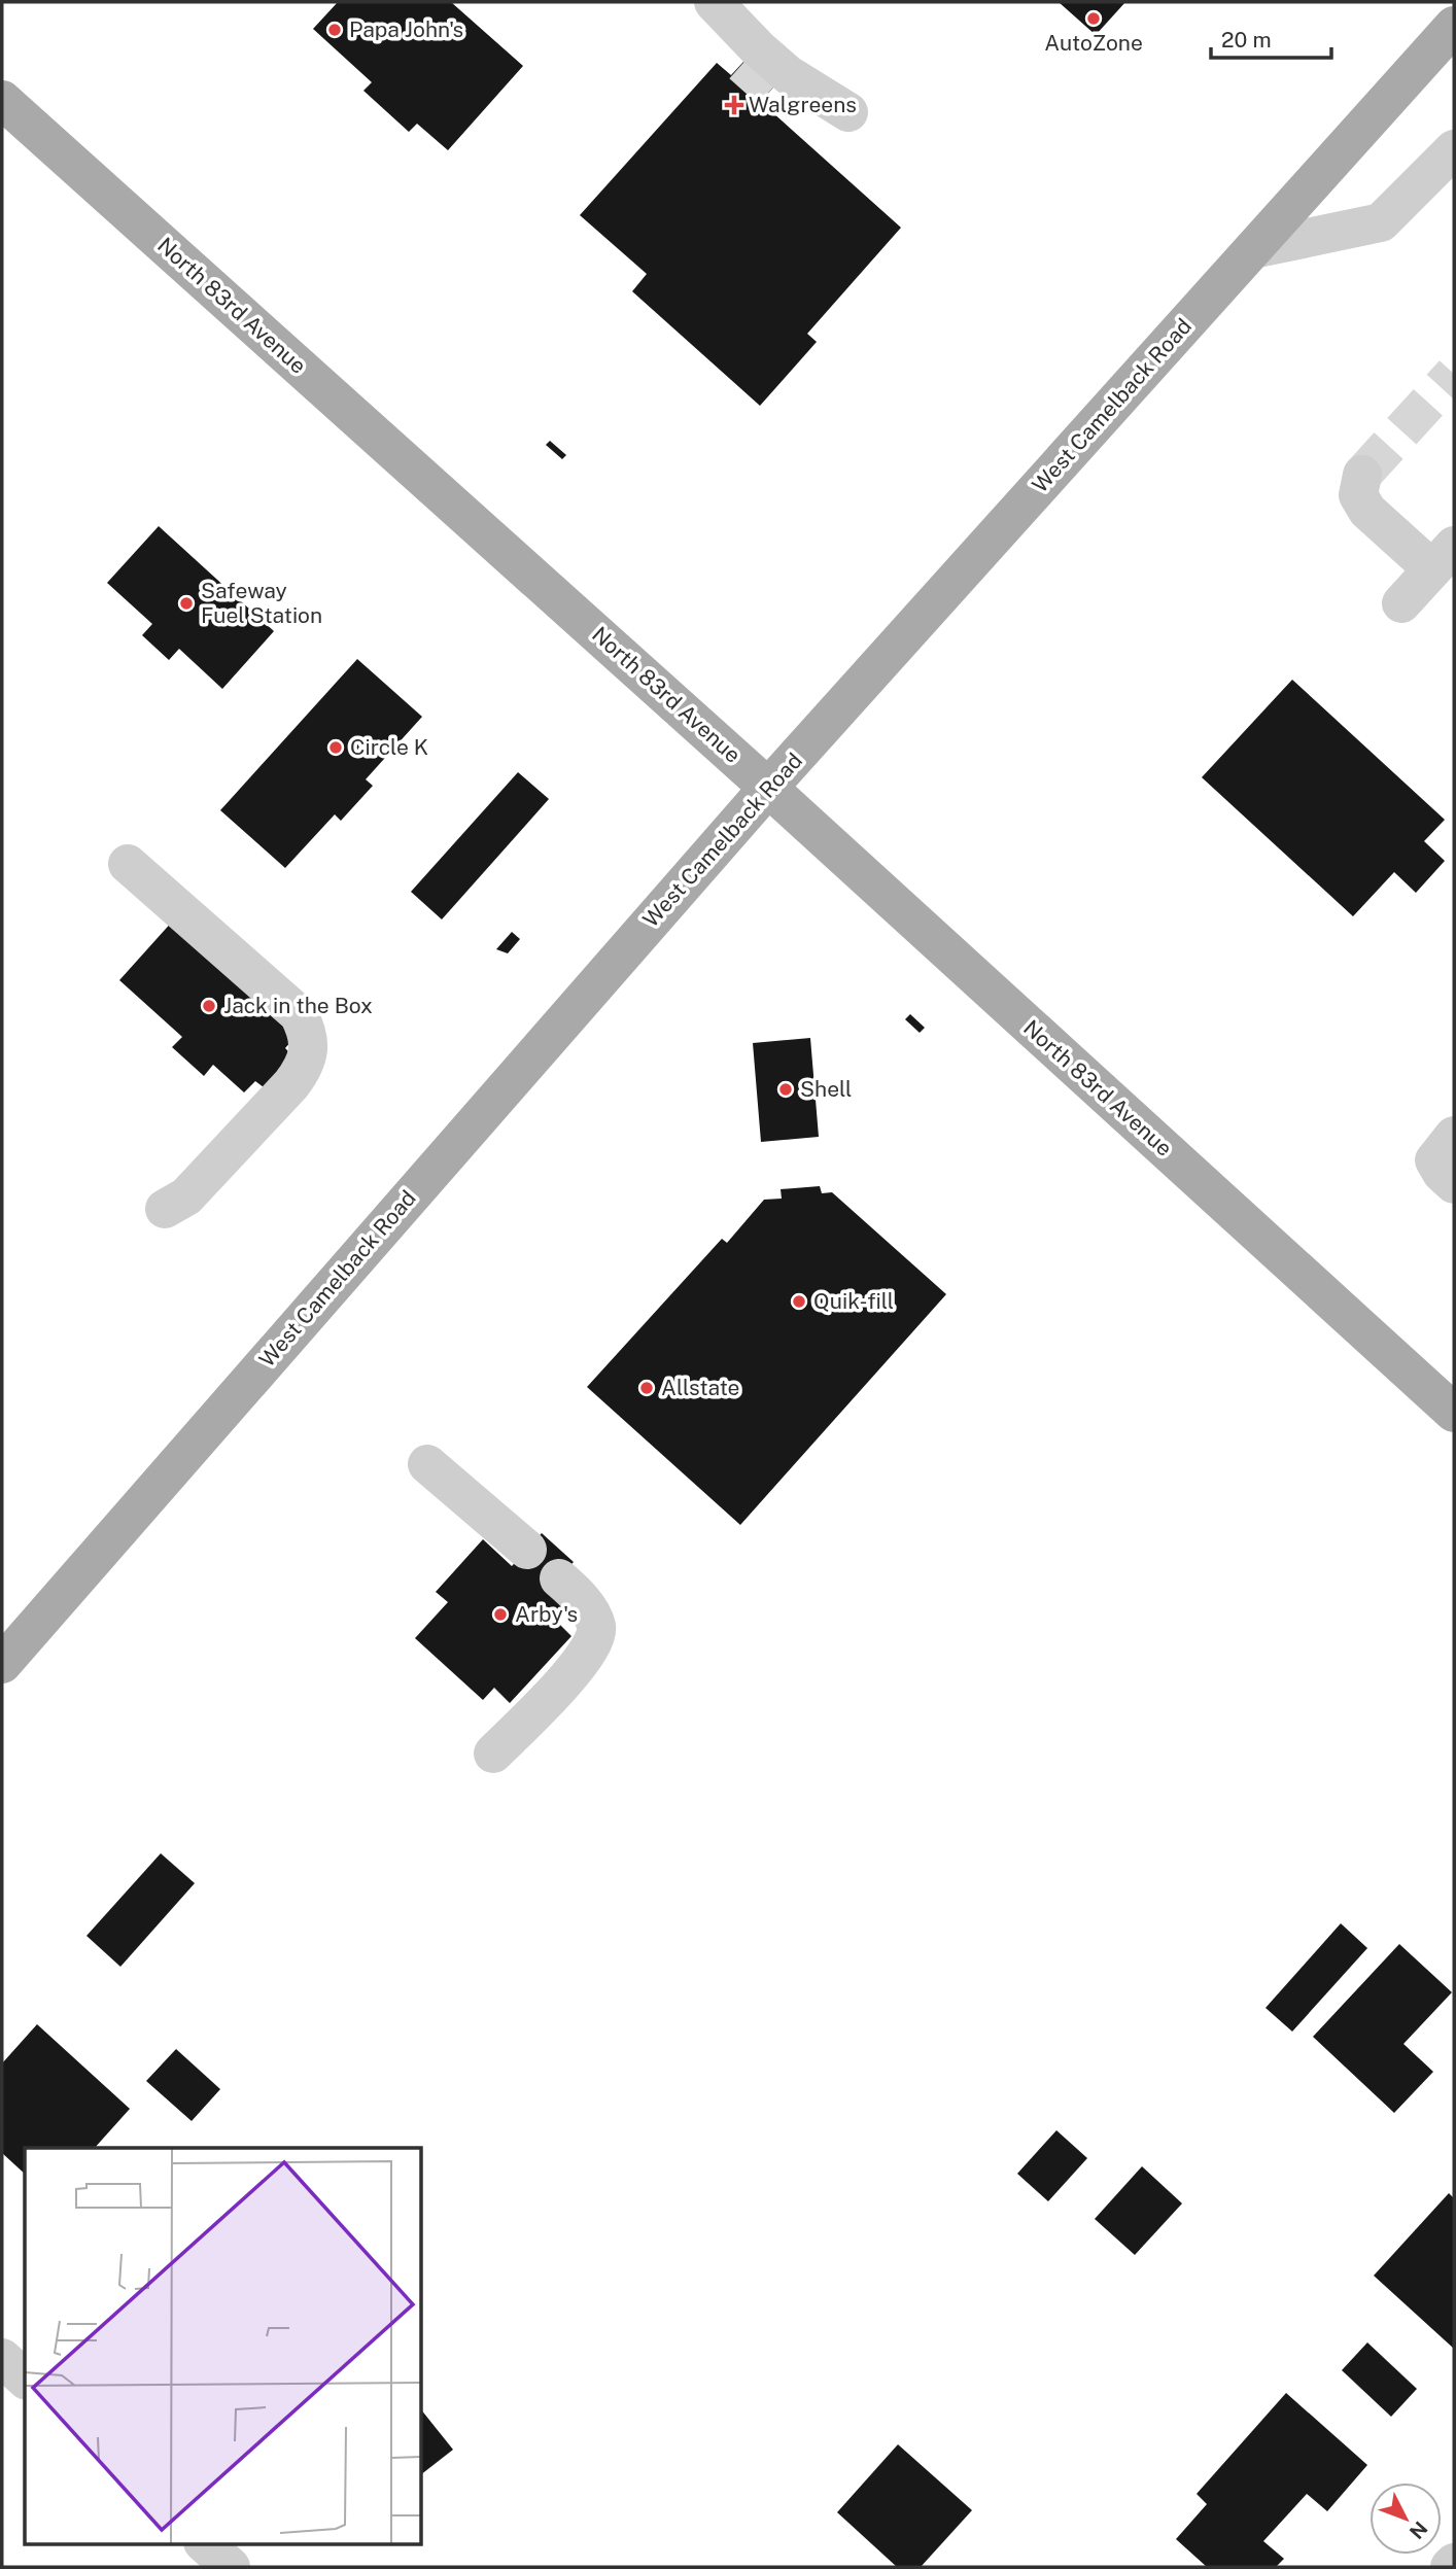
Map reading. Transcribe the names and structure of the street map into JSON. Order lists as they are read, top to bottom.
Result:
{
  "streets": {
    "main road": ["North 83rd Avenue", "West Camelback Road"]
  },
  "crossings": [
    ["North 83rd Avenue", "West Camelback Road"]
  ],
  "places": {
    "other": [
      "AutoZone",
      "Papa John's",
      "Safeway Fuel Station",
      "Circle K",
      "Jack in the Box",
      "Shell",
      "Quik-fill",
      "Allstate",
      "Arby's"
    ],
    "health": ["Walgreens"]
  },
  "scale_bar": "20 m",
  "north": "bottom right"
}
